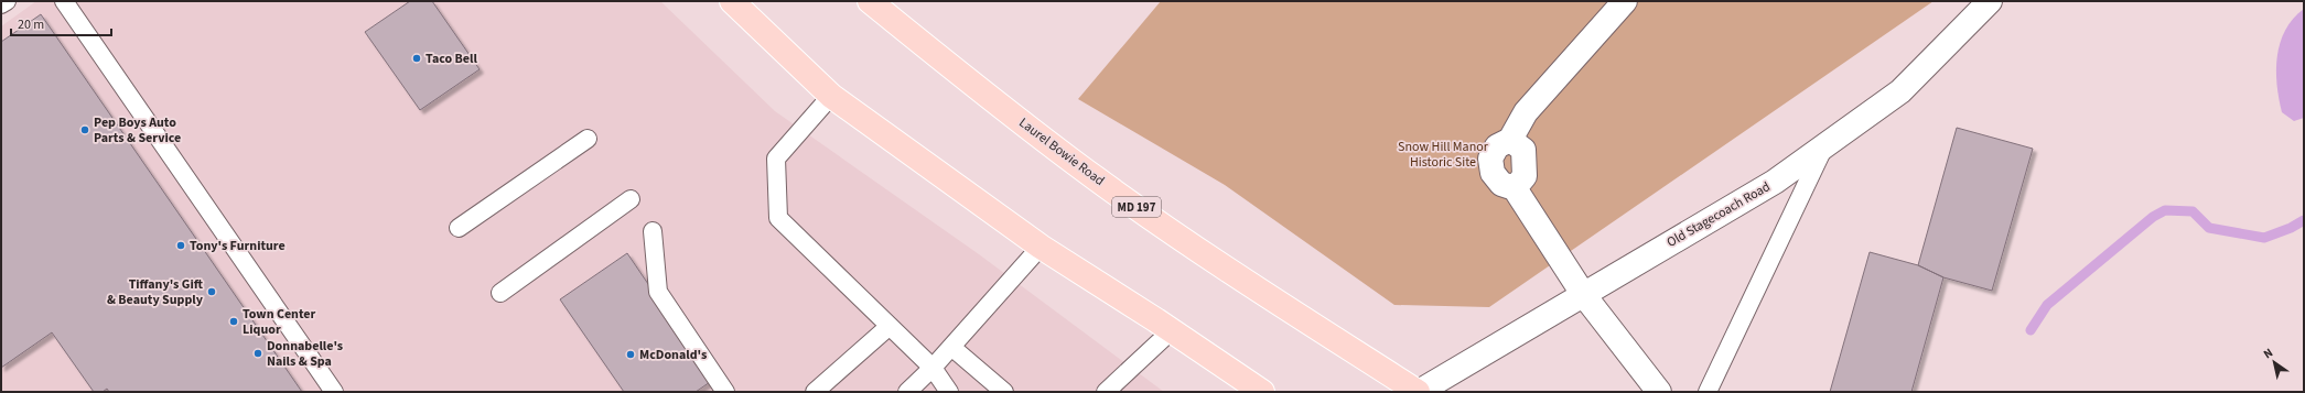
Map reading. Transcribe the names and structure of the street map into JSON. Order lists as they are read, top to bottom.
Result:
{
  "streets": {
    "main road": ["Laurel Bowie Road", "MD 197"],
    "street": ["Old Stagecoach Road"]
  },
  "crossings": [
    ["Laurel Bowie Road", "Old Stagecoach Road"]
  ],
  "parks": ["Snow Hill Manor Historic Site"],
  "places": [
    "Taco Bell",
    "Pep Boys Auto Parts & Service",
    "Tony's Furniture",
    "Tiffany's Gift & Beauty Supply",
    "Town Center Liquor",
    "Donnabelle's Nails & Spa",
    "McDonald's"
  ],
  "scale_bar": "20 m",
  "north": "top left"
}
